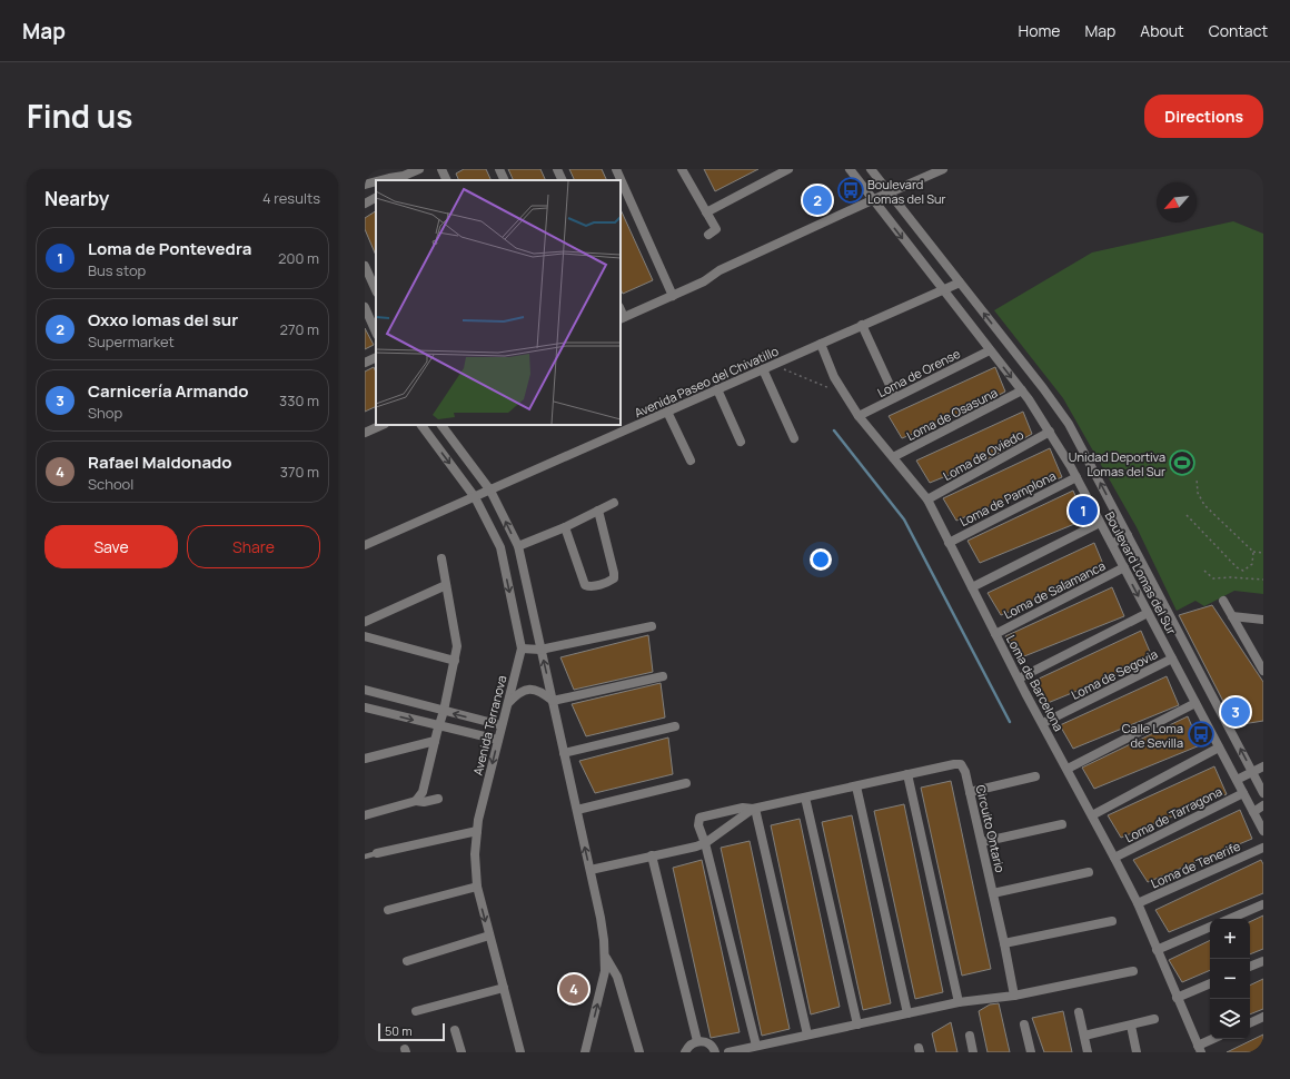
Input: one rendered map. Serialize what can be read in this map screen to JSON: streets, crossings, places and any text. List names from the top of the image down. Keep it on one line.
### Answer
{"streets":{"street":["Loma de Orense","Avenida Paseo del Chivatillo","Loma de Osasuna","Loma de Oviedo","Loma de Pamplona","Boulevard Lomas del Sur","Loma de Salamanca","Loma de Segovia","Loma de Barcelona","Avenida Terranova","Loma de Tarragona","Circuito Ontario","Loma de Tenerife"]},"crossings":[["Loma de Orense","Boulevard Lomas del Sur"],["Loma de Orense","Loma de Barcelona"],["Avenida Paseo del Chivatillo","Boulevard Lomas del Sur"],["Avenida Paseo del Chivatillo","Loma de Barcelona"],["Avenida Paseo del Chivatillo","Avenida Terranova"],["Loma de Osasuna","Boulevard Lomas del Sur"],["Loma de Osasuna","Loma de Barcelona"],["Loma de Oviedo","Boulevard Lomas del Sur"],["Loma de Oviedo","Loma de Barcelona"],["Loma de Pamplona","Boulevard Lomas del Sur"],["Loma de Pamplona","Loma de Barcelona"],["Boulevard Lomas del Sur","Loma de Salamanca"],["Boulevard Lomas del Sur","Loma de Segovia"],["Boulevard Lomas del Sur","Loma de Tarragona"],["Loma de Salamanca","Loma de Barcelona"],["Loma de Segovia","Loma de Barcelona"],["Loma de Barcelona","Loma de Tarragona"],["Loma de Barcelona","Loma de Tenerife"]],"places":{"bus stop":["Boulevard Lomas del Sur","Calle Loma de Sevilla"],"sports":["Unidad Deportiva Lomas del Sur"]},"scale_bar":"50 m","north":"bottom left","page":{"header":"Map","nav":["Home","Map","About","Contact"],"title":"Find us","buttons":["Directions",["Save","Share"]],"heading":["Nearby","4 results"],"pins":["2","1","3","4"],"list":[{"mark":"1","name":"Loma de Pontevedra","note":"Bus stop","value":"200 m"},{"mark":"2","name":"Oxxo lomas del sur","note":"Supermarket","value":"270 m"},{"mark":"3","name":"Carnicería Armando","note":"Shop","value":"330 m"},{"mark":"4","name":"Rafael Maldonado","note":"School","value":"370 m"}],"map_buttons":["+","−"],"scale":"50 m"}}
